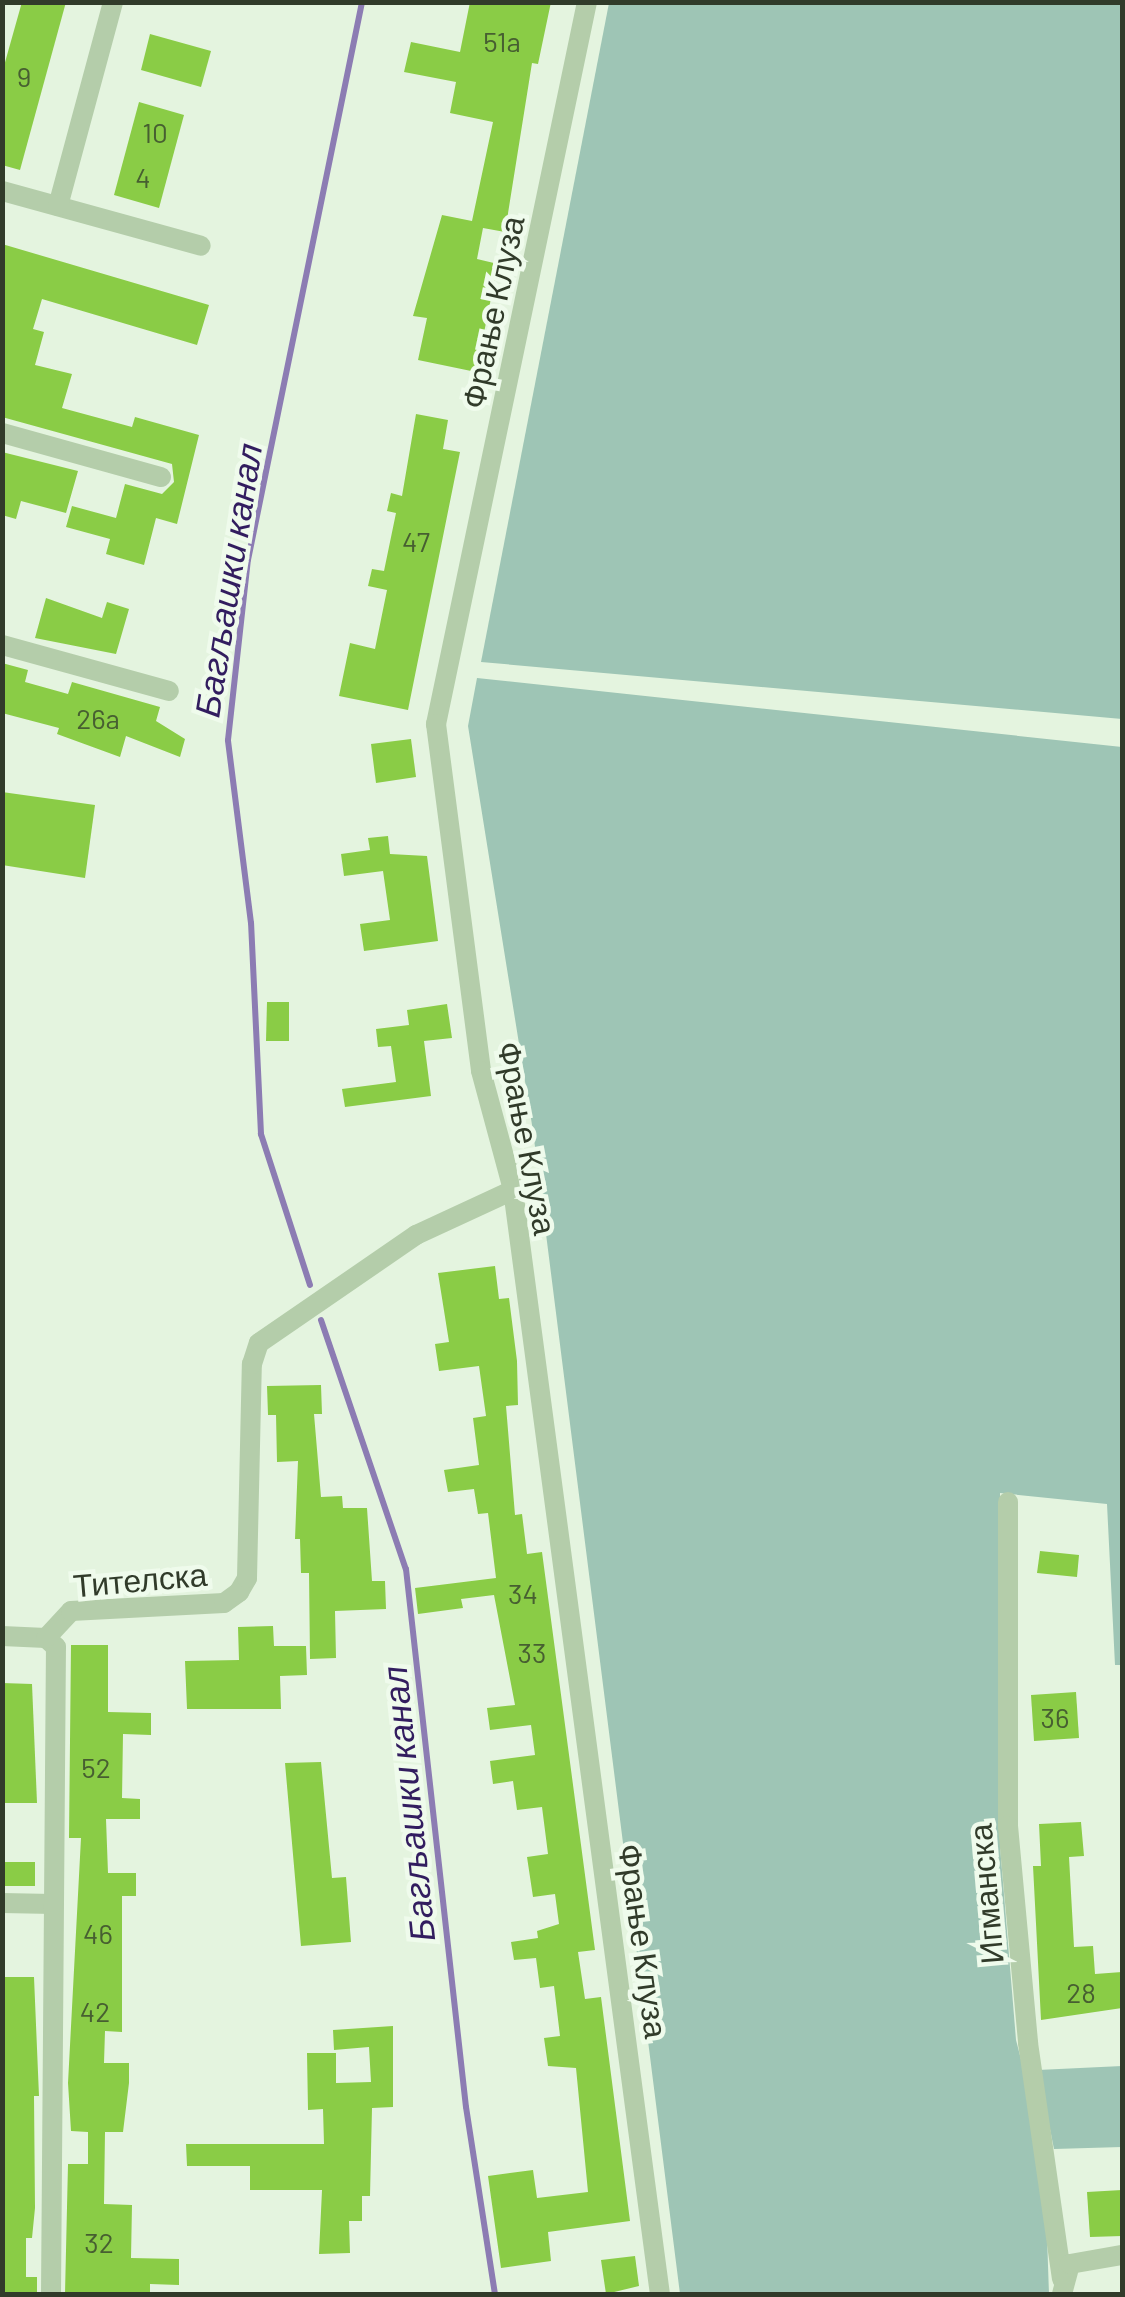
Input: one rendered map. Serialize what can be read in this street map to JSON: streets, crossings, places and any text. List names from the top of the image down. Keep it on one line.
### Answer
{"streets":{"street":["Фрање Клуза","Тителска","Игманска"]},"crossings":[["Фрање Клуза","Тителска"]],"water":["Багљашки канал"],"house_numbers":["51a","9","10","4","47","26a","34","33","36","52","46","28","42","32"]}
